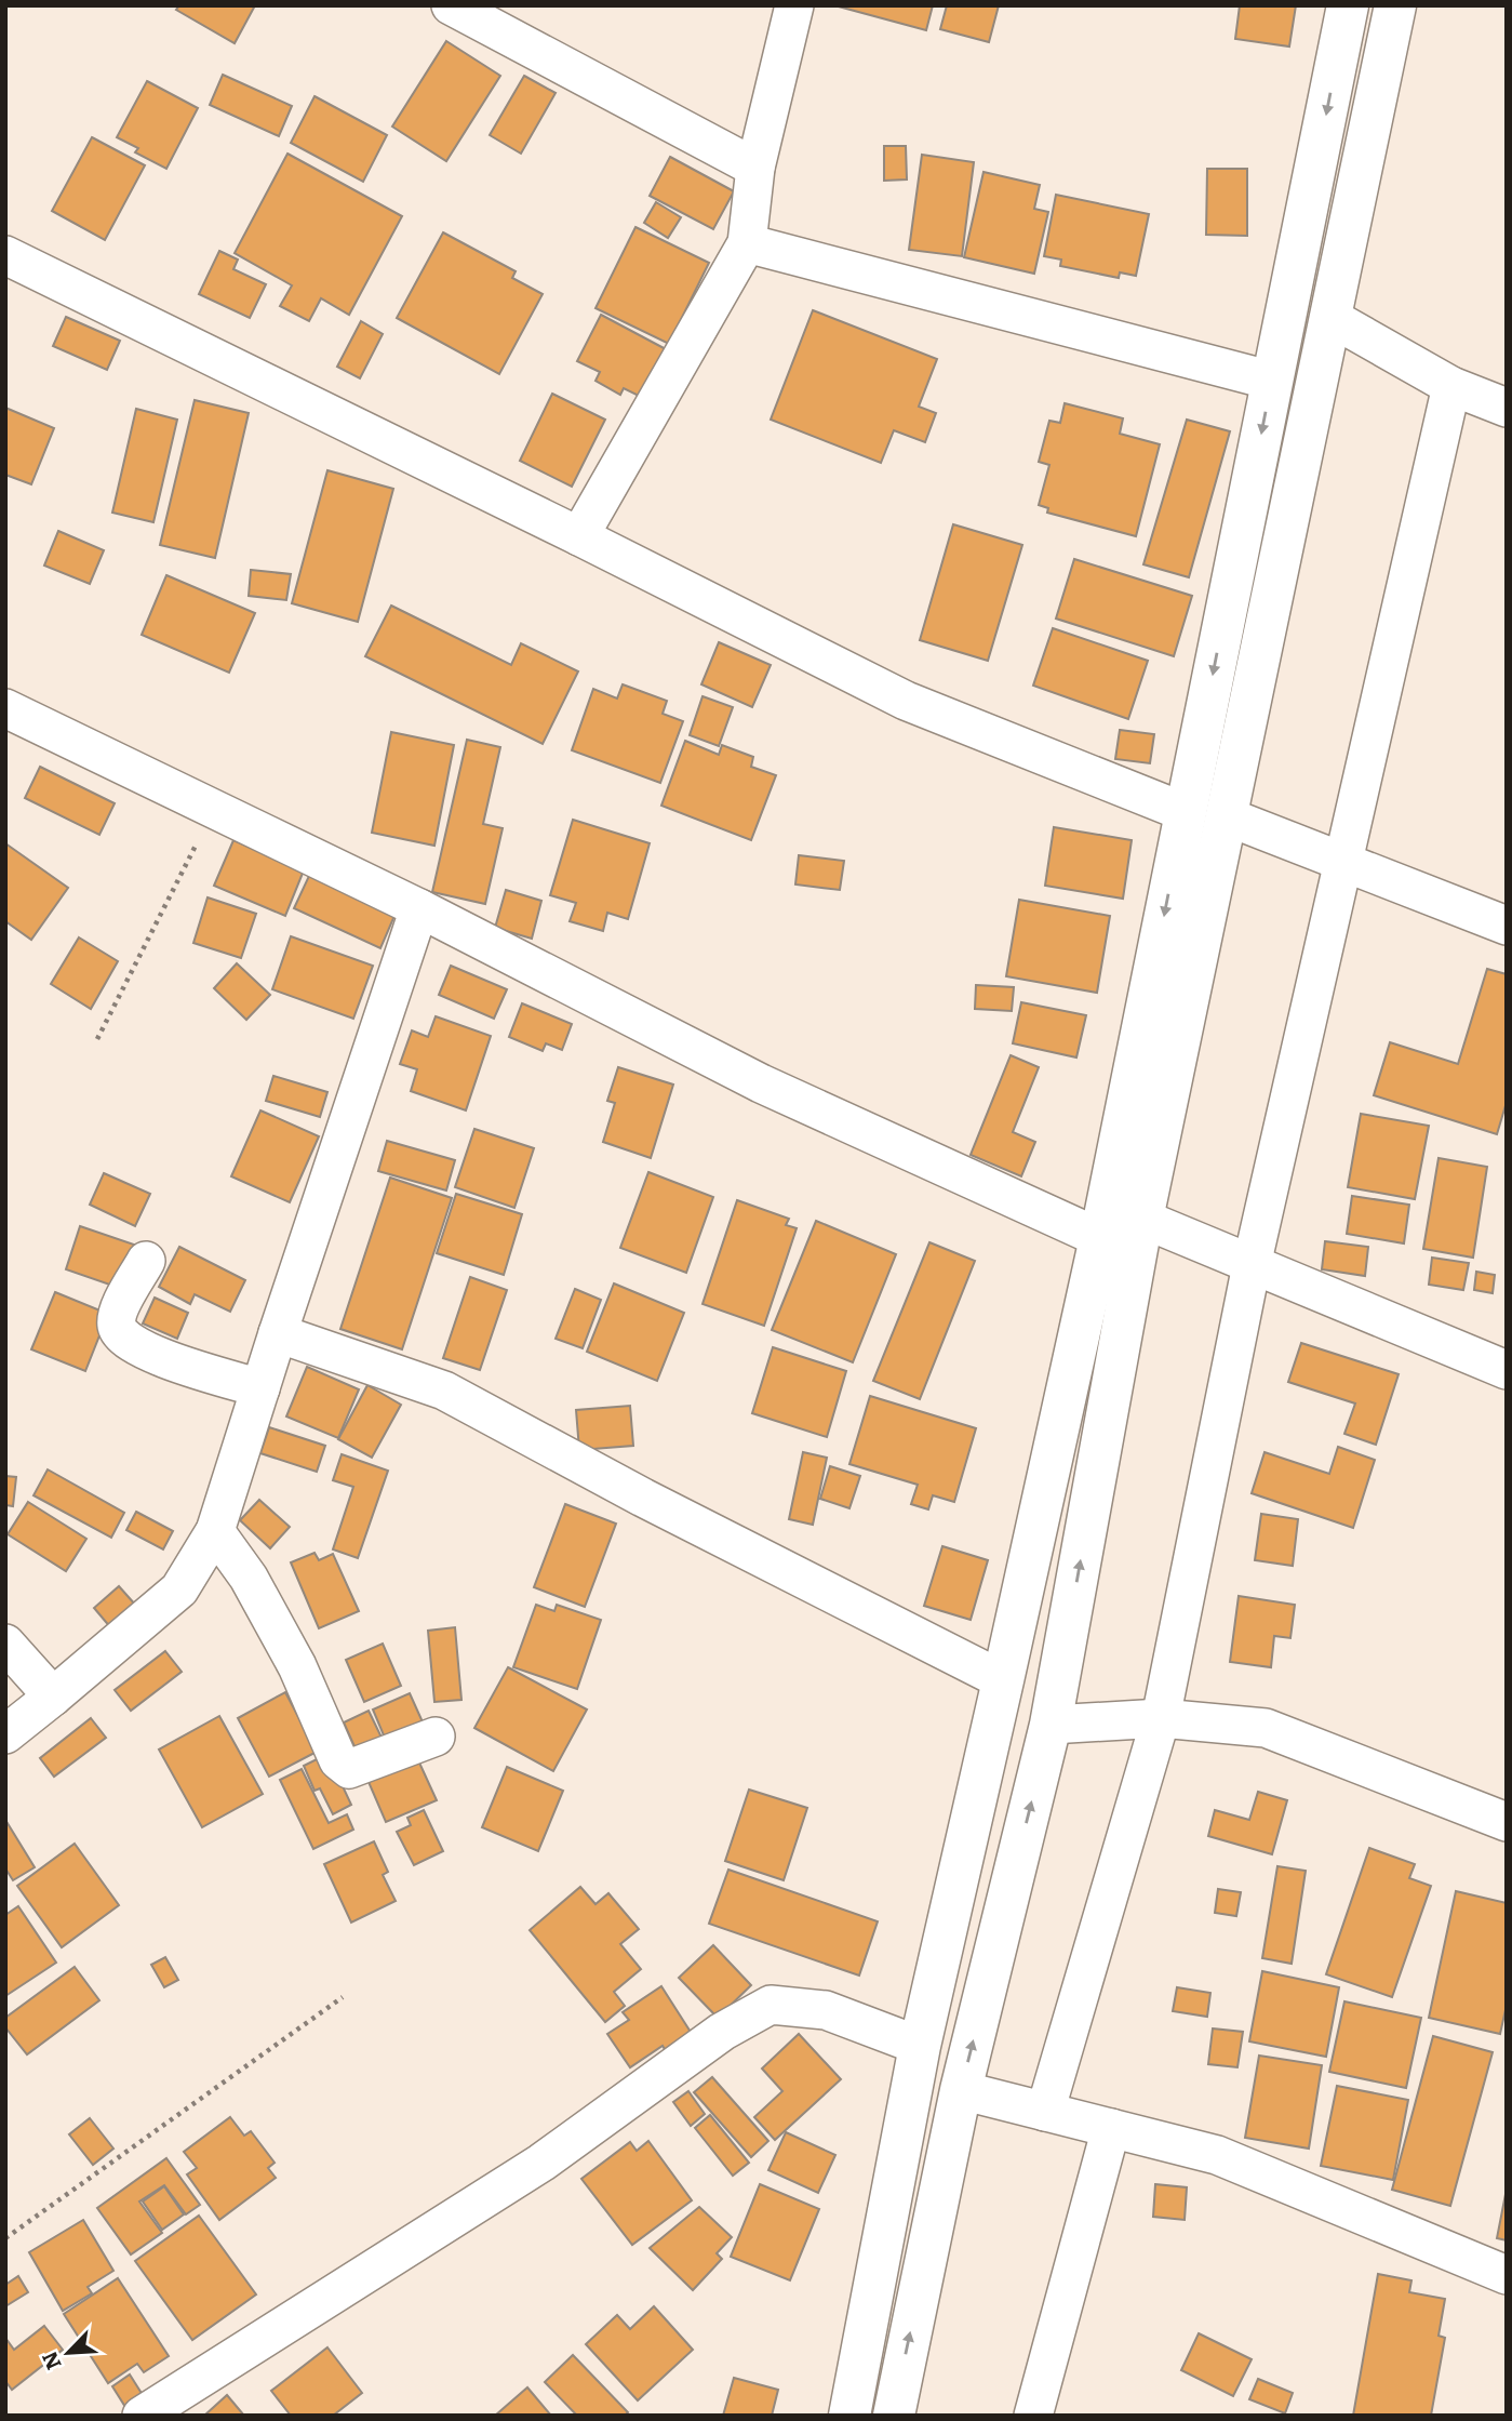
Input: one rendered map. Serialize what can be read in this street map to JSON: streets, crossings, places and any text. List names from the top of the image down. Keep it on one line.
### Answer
{"north":"bottom left"}
